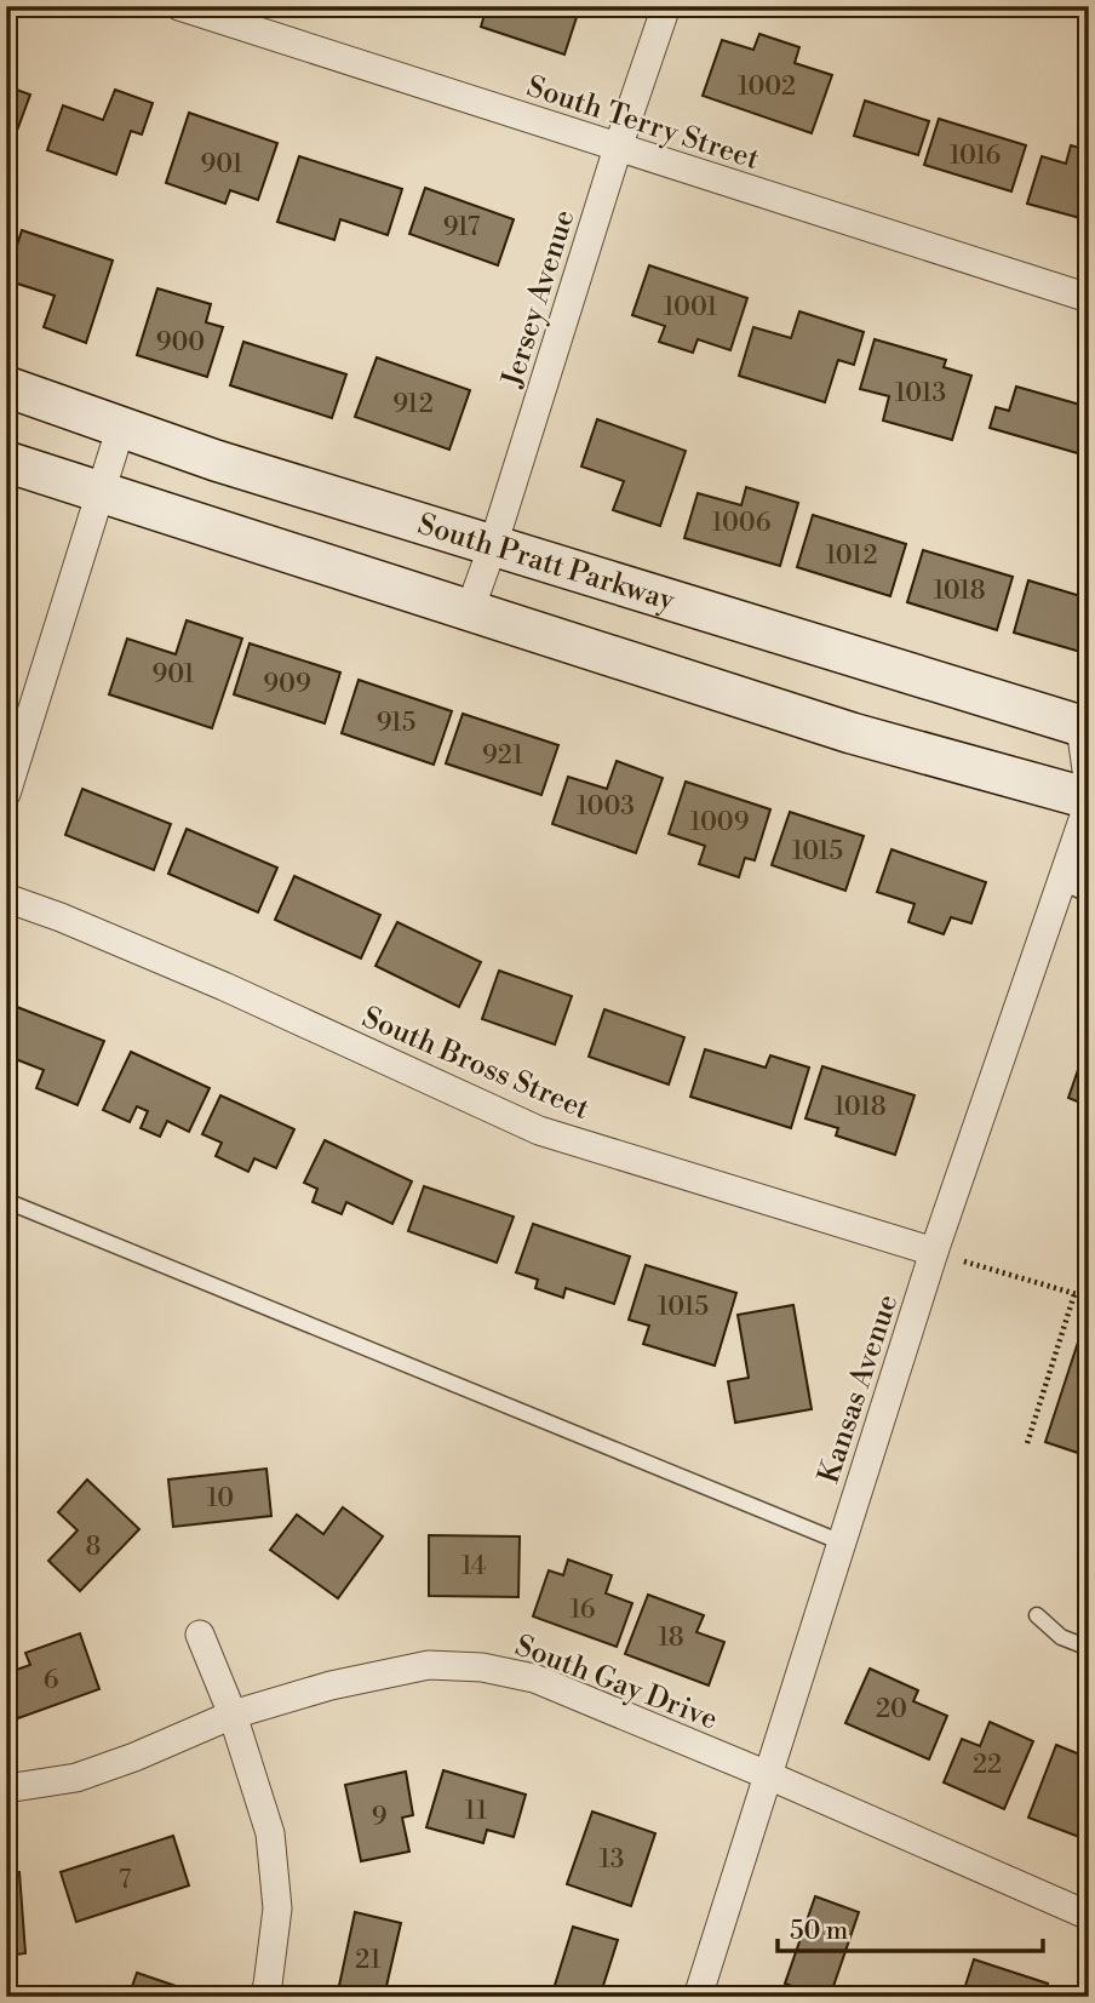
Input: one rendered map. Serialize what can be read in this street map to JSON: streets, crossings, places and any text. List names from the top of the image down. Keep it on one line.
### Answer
{"streets":{"street":["South Terry Street","Jersey Avenue","South Pratt Parkway","South Bross Street","Kansas Avenue","South Gay Drive"]},"crossings":[["South Terry Street","Jersey Avenue"],["Jersey Avenue","South Pratt Parkway"],["South Bross Street","Kansas Avenue"],["Kansas Avenue","South Gay Drive"]],"house_numbers":["1002","1016","901","917","1001","900","1013","912","1006","1012","1018","901","909","915","921","1003","1009","1015","1018","1015","10","8","14","16","18","6","20","22","11","9","13","7","21"],"scale_bar":"50 m"}
